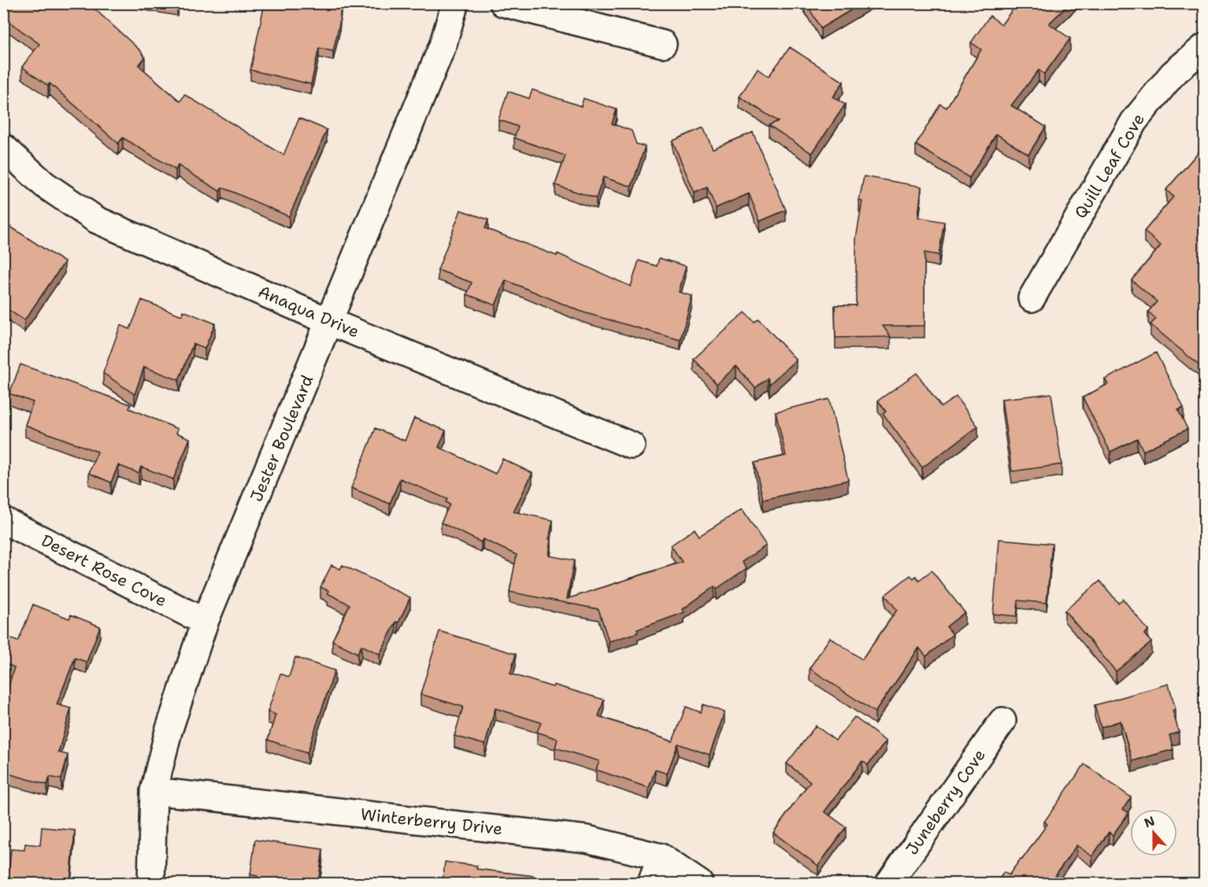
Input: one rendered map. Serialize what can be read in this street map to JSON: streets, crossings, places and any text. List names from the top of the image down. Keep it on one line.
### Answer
{"streets":{"street":["Quill Leaf Cove","Anaqua Drive","Jester Boulevard","Desert Rose Cove","Juneberry Cove","Winterberry Drive"]},"crossings":[["Anaqua Drive","Jester Boulevard"],["Jester Boulevard","Desert Rose Cove"],["Jester Boulevard","Winterberry Drive"]],"north":"top"}
